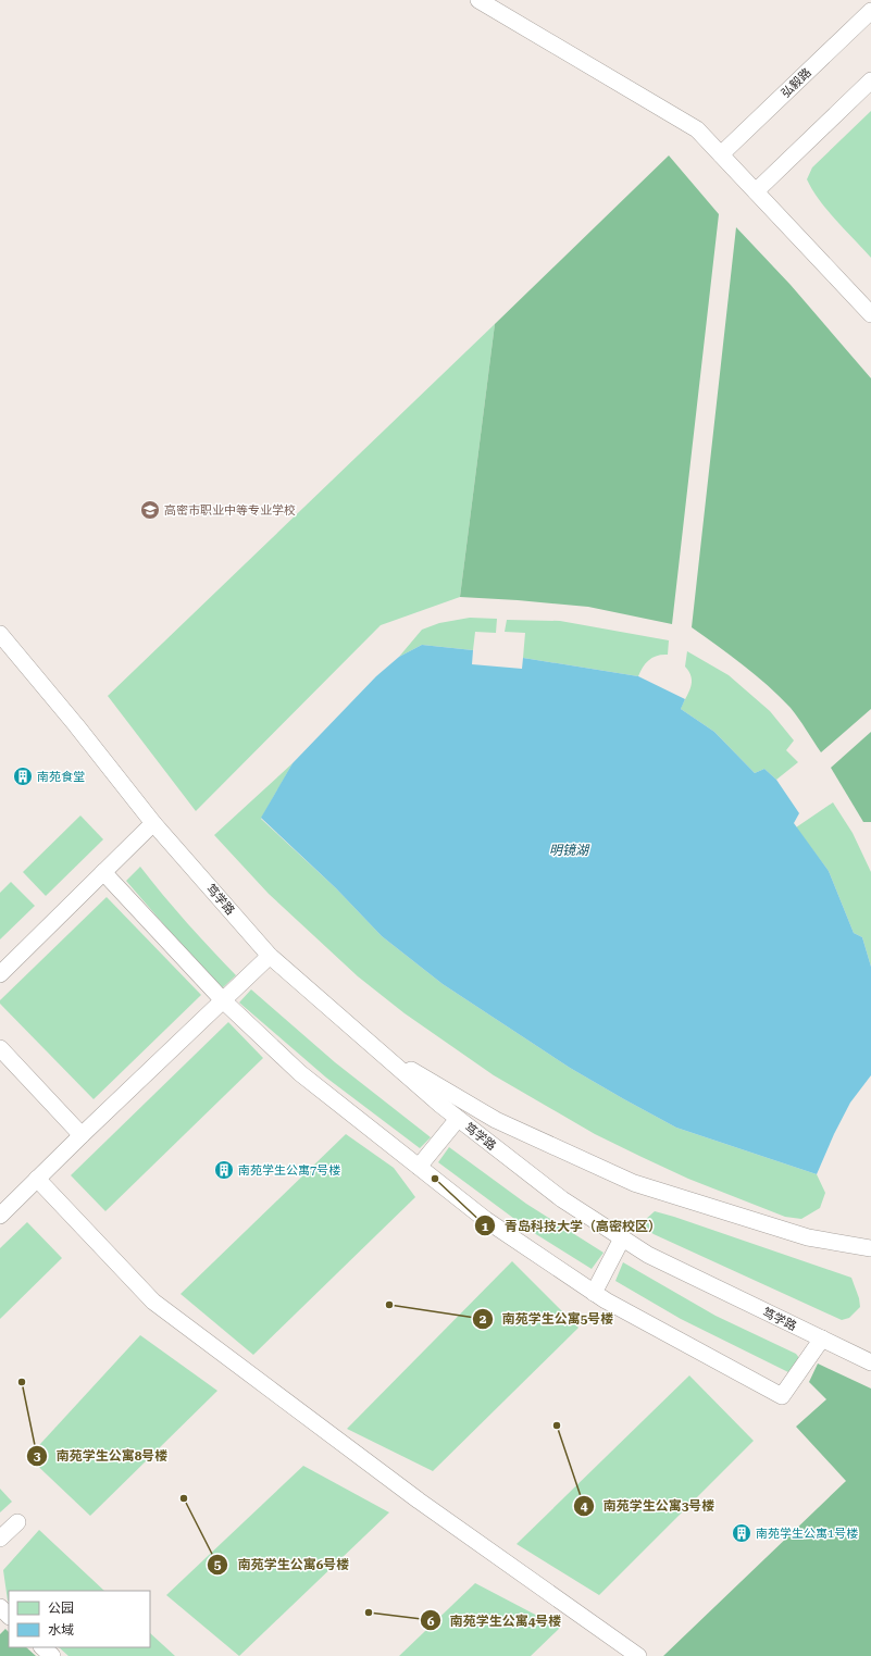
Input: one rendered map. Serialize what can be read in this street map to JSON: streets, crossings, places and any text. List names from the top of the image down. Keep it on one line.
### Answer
{"streets":{"lane":["弘毅路","笃学路"]},"water":["明镜湖"],"places":{"school or university":["高密市职业中等专业学校"],"building":["南苑食堂","南苑学生公寓7号楼","南苑学生公寓1号楼"],"other":["青岛科技大学（高密校区）","南苑学生公寓5号楼","南苑学生公寓8号楼","南苑学生公寓3号楼","南苑学生公寓6号楼","南苑学生公寓4号楼"]},"legend":["公园","水域"]}
